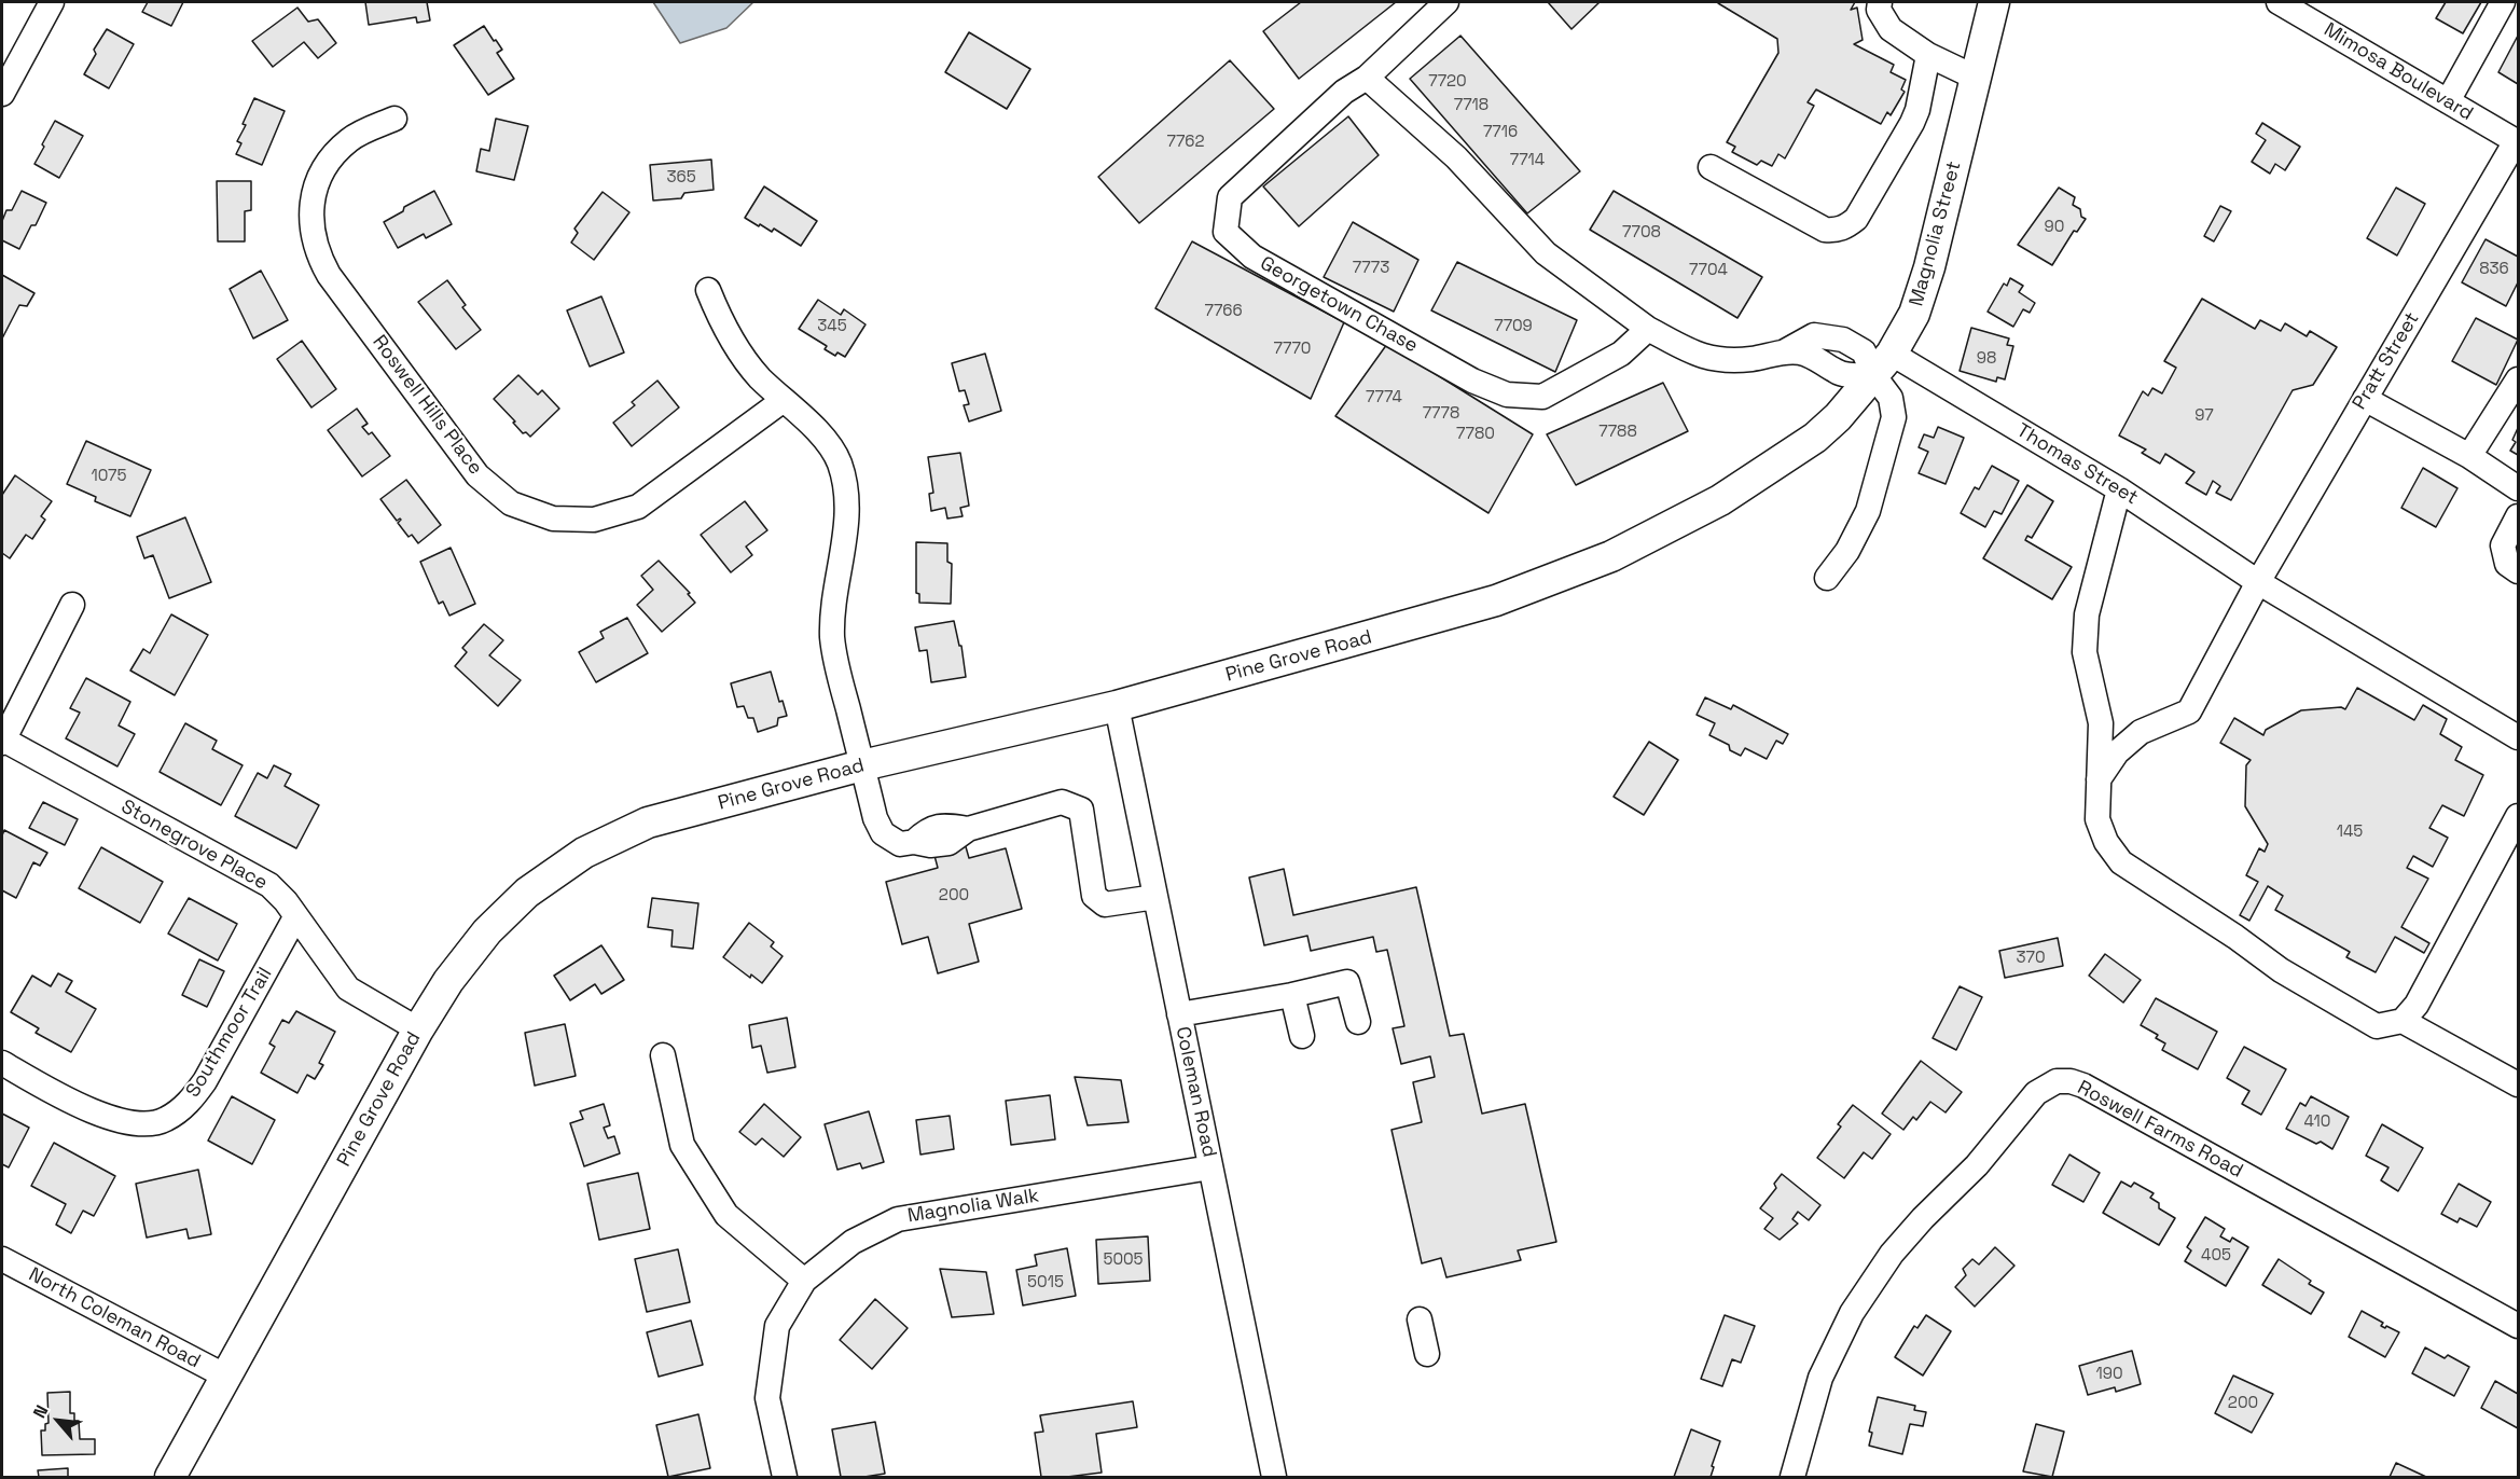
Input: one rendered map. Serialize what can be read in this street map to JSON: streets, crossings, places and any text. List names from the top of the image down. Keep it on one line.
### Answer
{"streets":{"main road":["Magnolia Street","Pine Grove Road"],"street":["Mimosa Boulevard","Georgetown Chase","Pratt Street","Roswell Hills Place","Thomas Street","Stonegrove Place","Southmoor Trail","Coleman Road","Roswell Farms Road","Magnolia Walk","North Coleman Road"]},"crossings":[["Mimosa Boulevard","Pratt Street"],["Magnolia Street","Thomas Street"],["Magnolia Street","Pine Grove Road"],["Pratt Street","Thomas Street"],["Pine Grove Road","Stonegrove Place"],["Pine Grove Road","Coleman Road"],["Pine Grove Road","North Coleman Road"],["Stonegrove Place","Southmoor Trail"],["Coleman Road","Magnolia Walk"]],"house_numbers":["7720","7718","7716","7762","7714","365","90","7708","7773","836","7704","7766","345","7709","7770","98","7774","7778","97","7788","7780","1075","145","200","370","410","405","5005","5015","190","200"],"north":"top left"}
